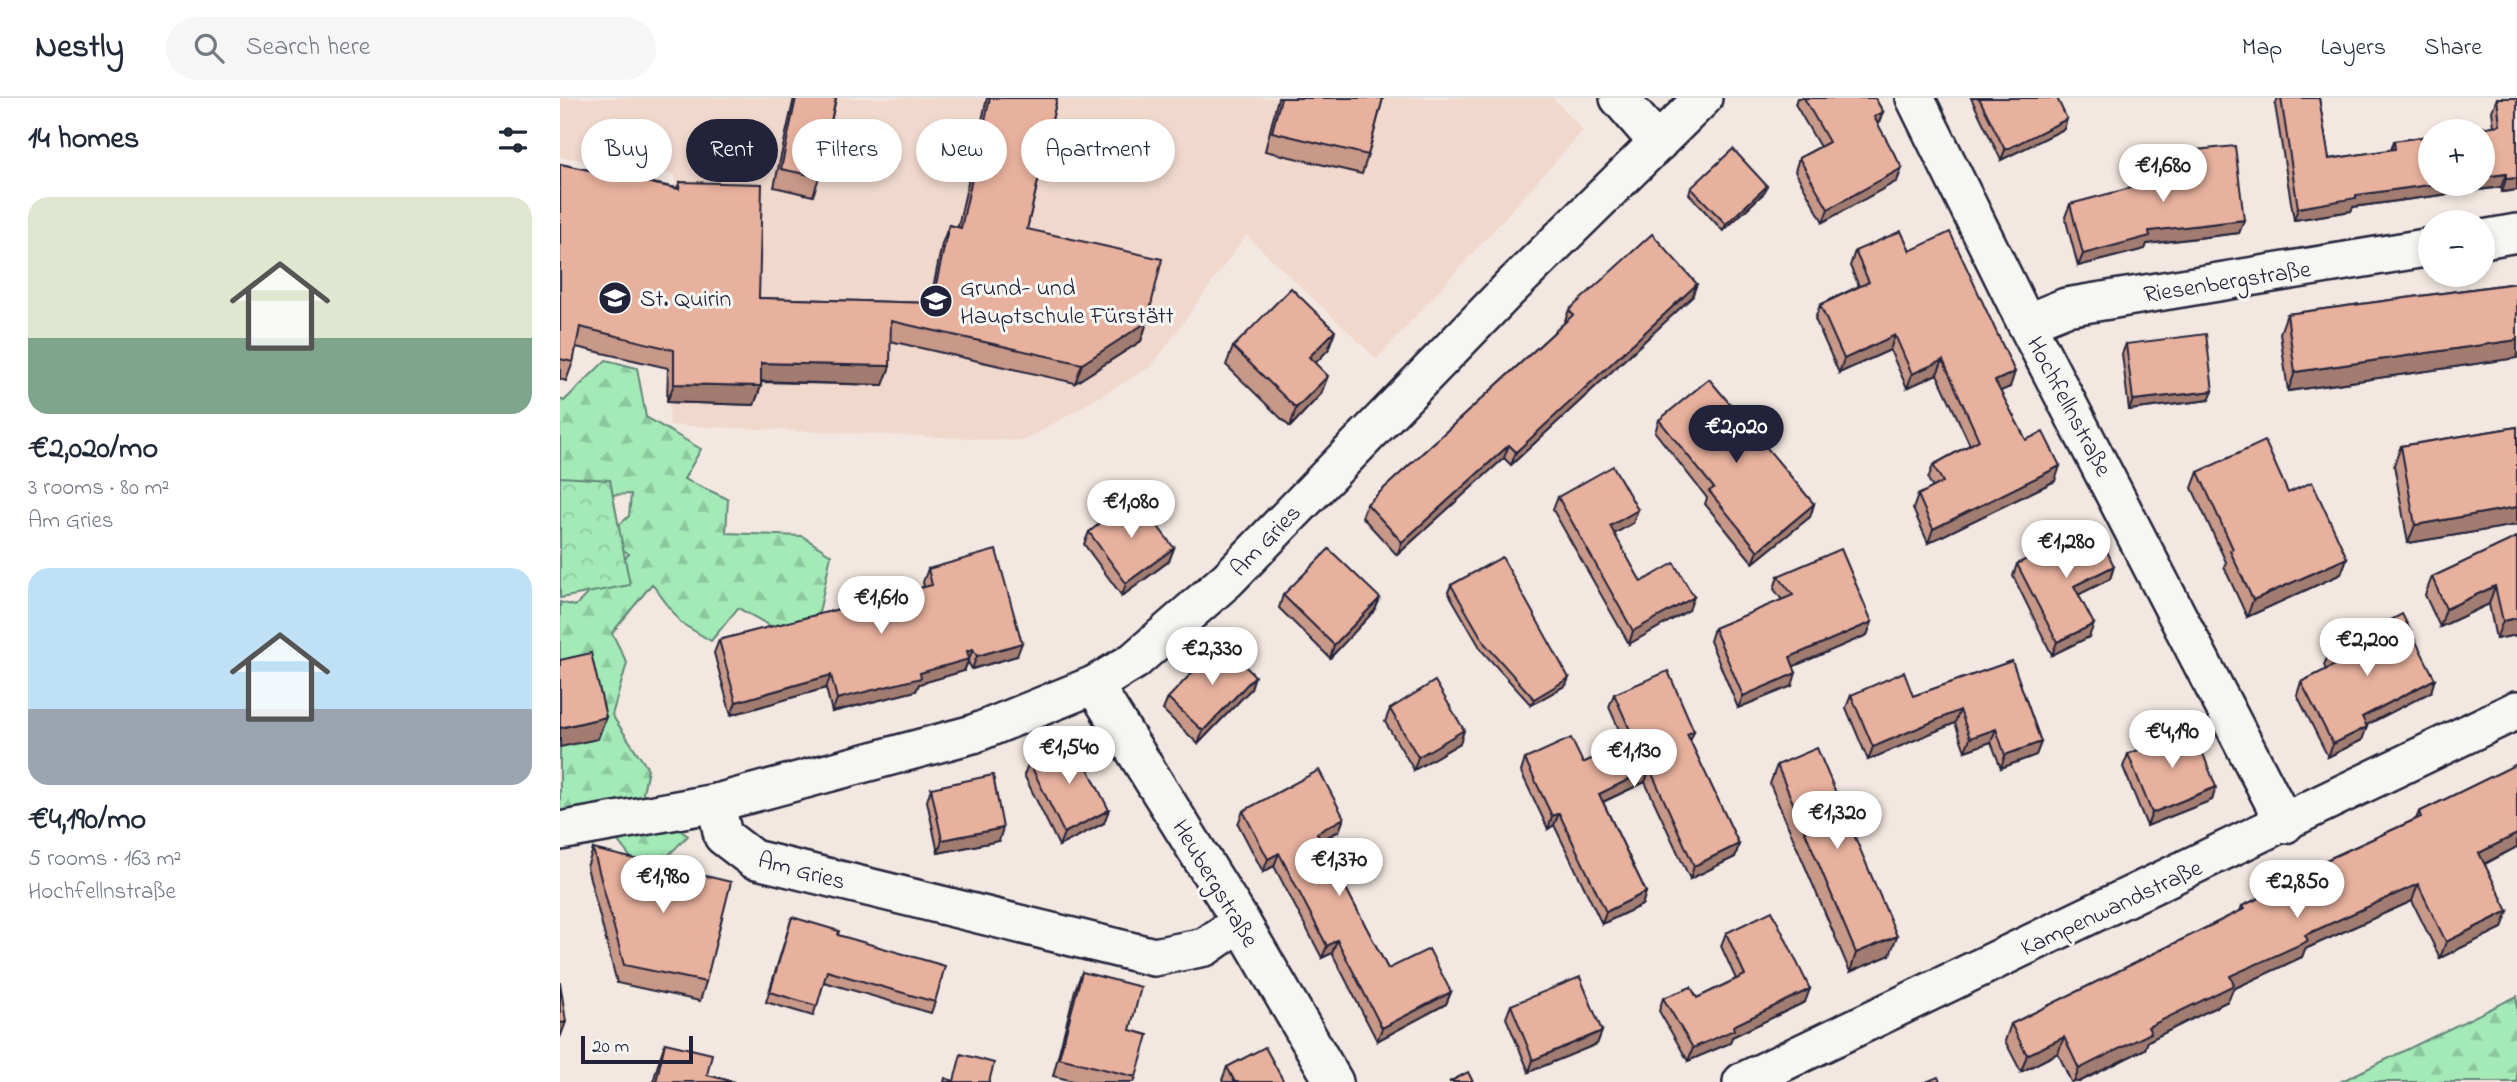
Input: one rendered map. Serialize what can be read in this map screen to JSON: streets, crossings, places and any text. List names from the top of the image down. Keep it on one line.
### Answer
{"streets":{"street":["Riesenbergstraße","Hochfellnstraße","Am Gries","Heubergstraße","Kampenwandstraße"]},"crossings":[["Riesenbergstraße","Hochfellnstraße"],["Hochfellnstraße","Kampenwandstraße"],["Am Gries","Heubergstraße"]],"places":{"school or university":["St. Quirin","Grund- und Hauptschule Fürstätt"]},"scale_bar":"20 m","page":{"header":"Nestly","search":"Search here","nav":["Map","Layers","Share"],"heading":"14 homes","map_buttons":["+","−"],"chip":["Buy","Rent","Filters","New","Apartment"],"price":["€1,680","€2,020","€1,080","€1,280","€1,610","€2,200","€2,330","€4,190","€1,540","€1,130","€1,320","€1,370","€1,980","€2,850"],"list":[{"name":"€2,020/mo","note":"3 rooms · 80 m² · Am Gries"},{"name":"€4,190/mo","note":"5 rooms · 163 m² · Hochfellnstraße"}],"scale":"20 m"}}
